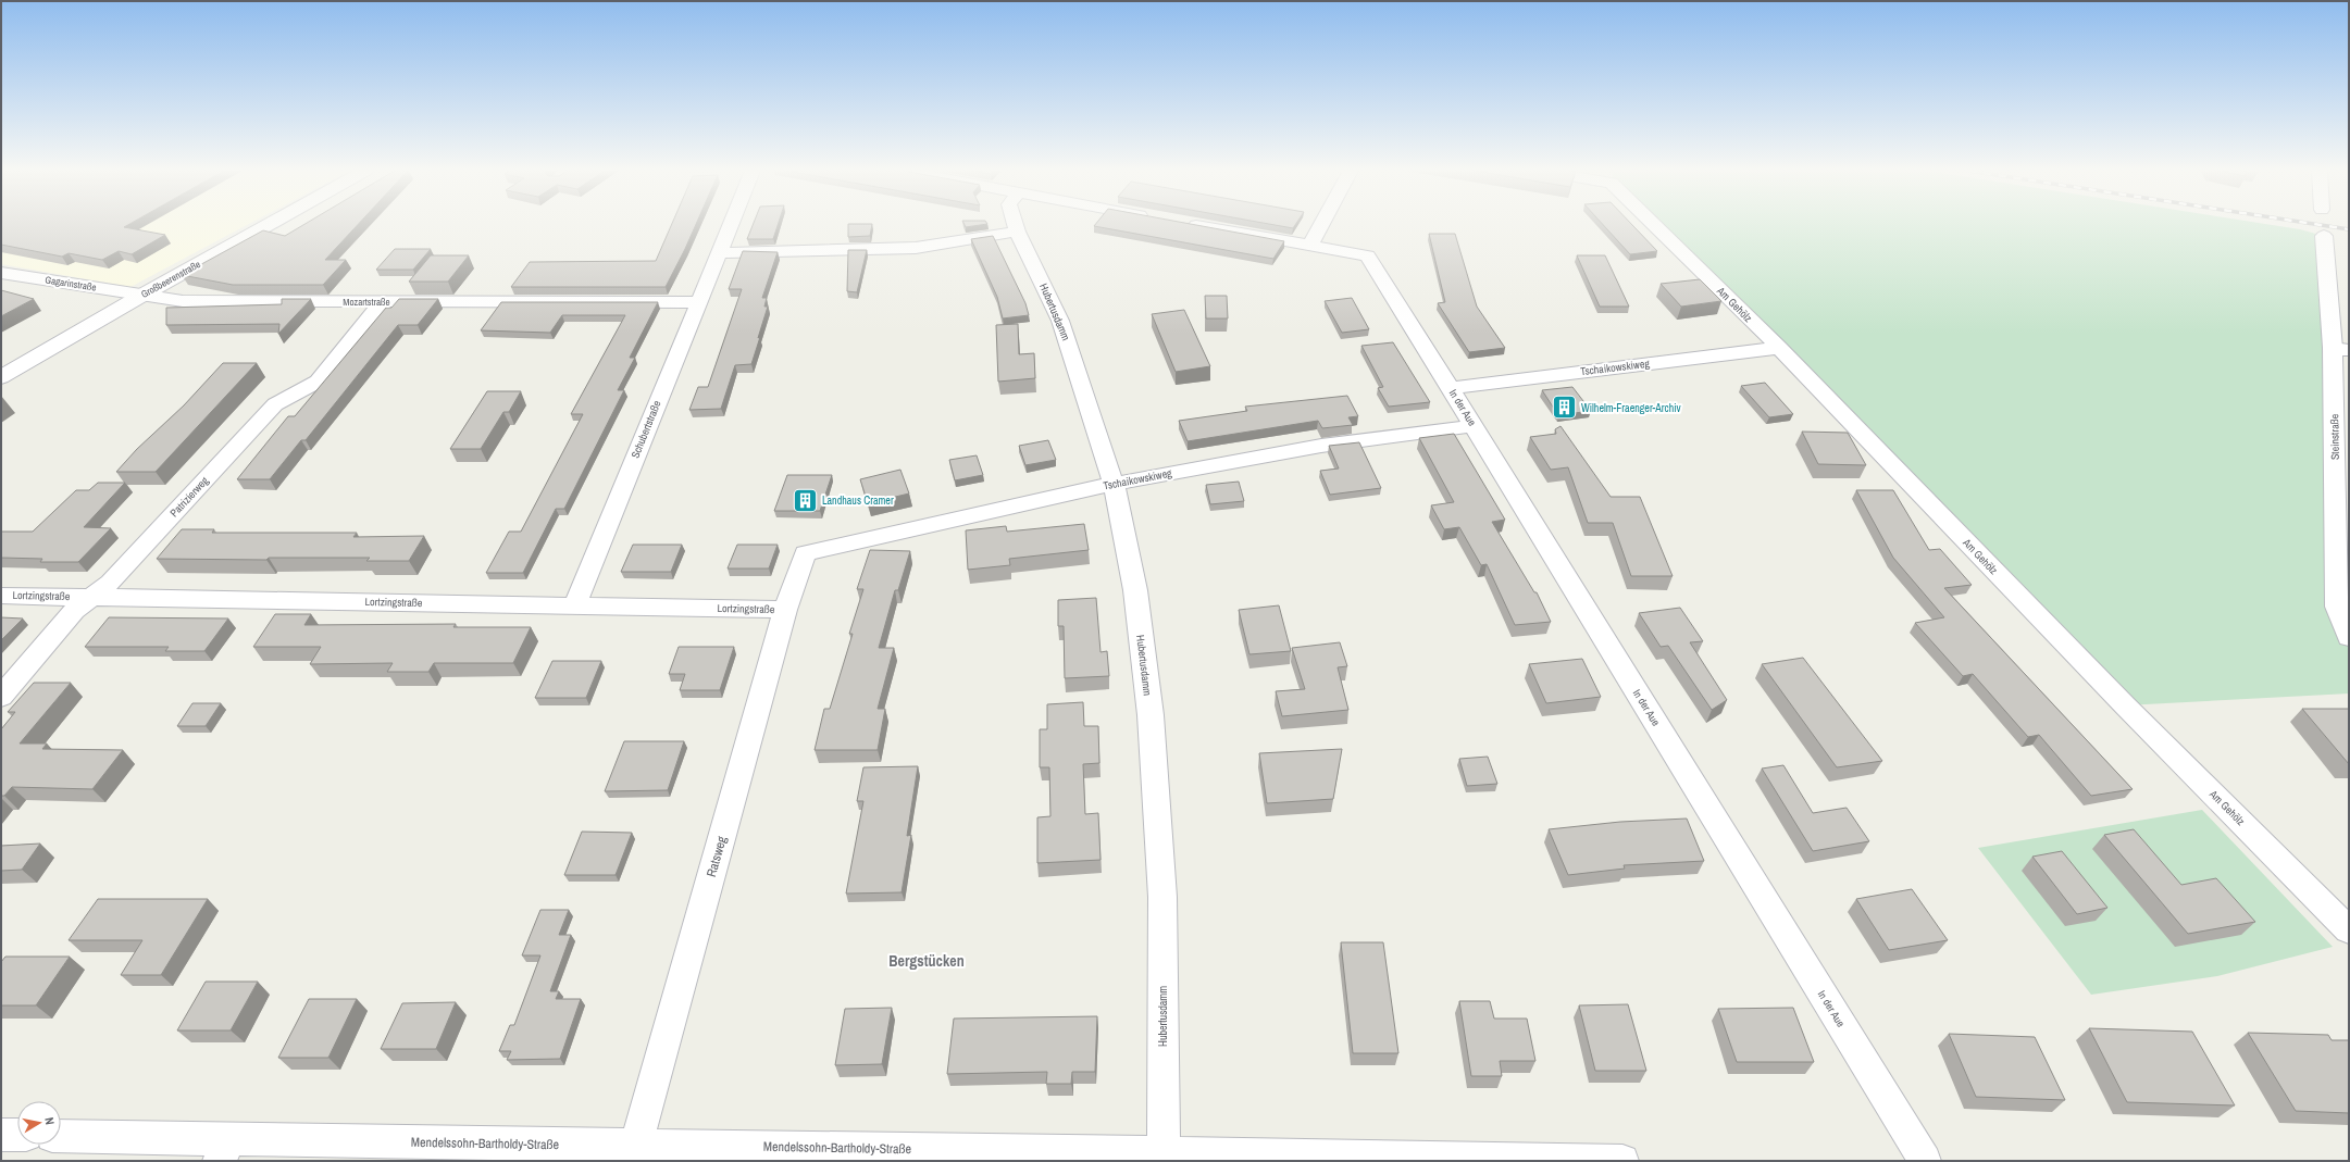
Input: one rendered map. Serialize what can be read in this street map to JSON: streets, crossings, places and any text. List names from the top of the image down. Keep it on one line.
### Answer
{"streets":{"street":["Großbeerenstraße","Gagarinstraße","Mozartstraße","Am Gehölz","Hubertusdamm","Tschaikowskiweg","In der Aue","Schubertstraße","Steinstraße","Patrizierweg","Lortzingstraße","Ratsweg","Mendelssohn-Bartholdy-Straße"]},"crossings":[["Großbeerenstraße","Gagarinstraße"],["Großbeerenstraße","Mozartstraße"],["Gagarinstraße","Mozartstraße"],["Mozartstraße","Schubertstraße"],["Mozartstraße","Patrizierweg"],["Am Gehölz","Tschaikowskiweg"],["Hubertusdamm","Tschaikowskiweg"],["Hubertusdamm","Mendelssohn-Bartholdy-Straße"],["Tschaikowskiweg","In der Aue"],["Tschaikowskiweg","Ratsweg"],["Schubertstraße","Lortzingstraße"],["Patrizierweg","Lortzingstraße"],["Lortzingstraße","Ratsweg"],["Ratsweg","Mendelssohn-Bartholdy-Straße"]],"districts":["Bergstücken"],"places":{"building":["Wilhelm-Fraenger-Archiv","Landhaus Cramer"]},"north":"right"}
